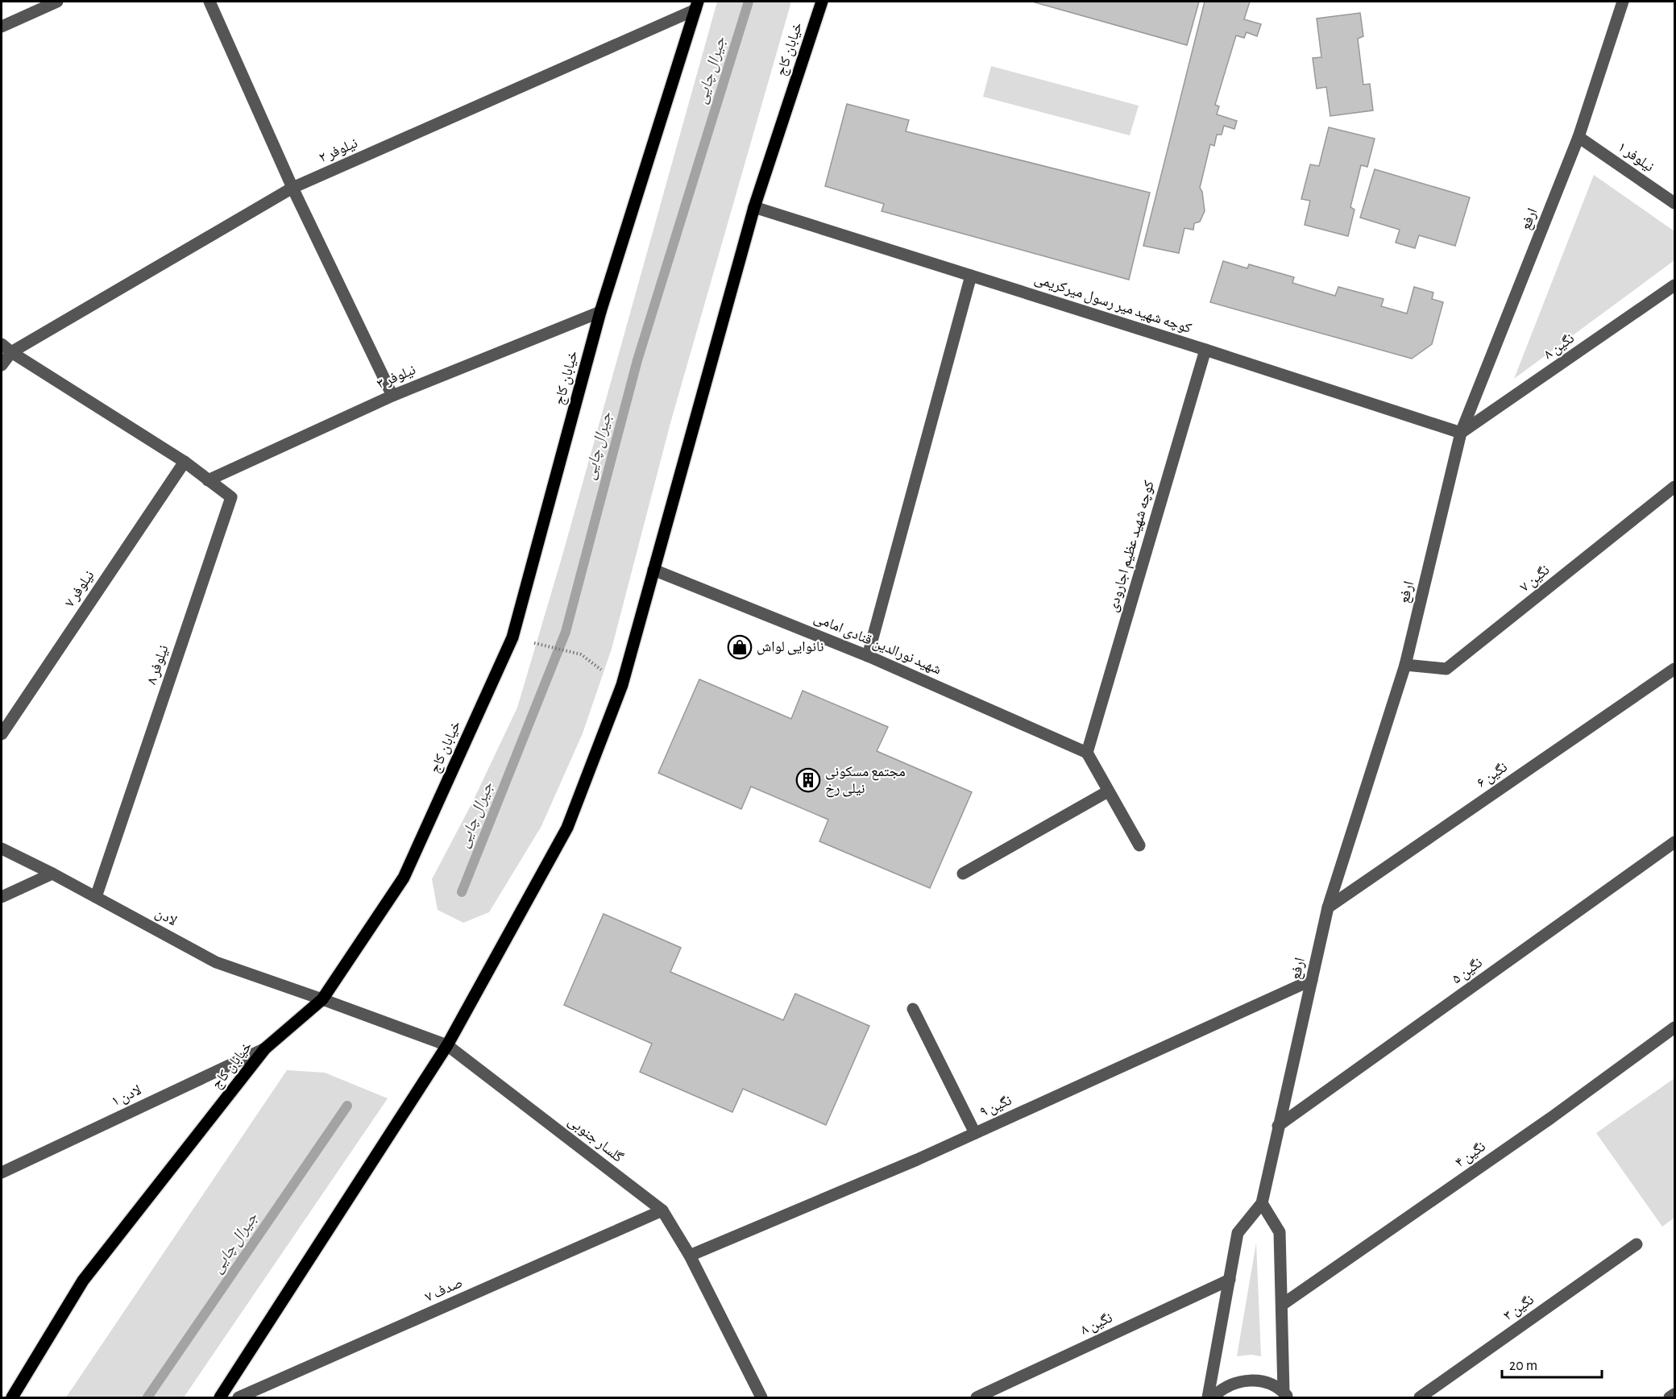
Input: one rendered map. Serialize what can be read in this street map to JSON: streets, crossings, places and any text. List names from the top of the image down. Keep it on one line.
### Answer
{"streets":{"main road":["خیابان کاج"],"street":["نیلوفر ۲","نیلوفر ۱","ارفع","کوچه شهید میر رسول میرکریمی","نگین ۸","نیلوفر ۳","کوچه شهید عظیم اجارودی","نگین ۷","نیلوفر ۷","شهید نورالدین قنادی امامی","نیلوفر ۸","نگین ۶","لادن","نگین ۵","لادن ۱","نگین ۹","گلسار جنوبی","نگین ۴","صدف ۷","نگین ۳"]},"crossings":[["خیابان کاج","نیلوفر ۲"],["خیابان کاج","کوچه شهید میر رسول میرکریمی"],["خیابان کاج","نیلوفر ۳"],["خیابان کاج","شهید نورالدین قنادی امامی"],["خیابان کاج","لادن"],["خیابان کاج","لادن ۱"],["خیابان کاج","گلسار جنوبی"],["نیلوفر ۱","ارفع"],["ارفع","کوچه شهید میر رسول میرکریمی"],["ارفع","نگین ۸"],["ارفع","نگین ۷"],["ارفع","نگین ۶"],["ارفع","نگین ۵"],["ارفع","نگین ۹"],["کوچه شهید میر رسول میرکریمی","نگین ۸"],["کوچه شهید میر رسول میرکریمی","کوچه شهید عظیم اجارودی"],["نیلوفر ۳","نیلوفر ۸"],["کوچه شهید عظیم اجارودی","شهید نورالدین قنادی امامی"],["نیلوفر ۷","نیلوفر ۸"],["نیلوفر ۸","لادن"],["لادن","گلسار جنوبی"],["نگین ۹","گلسار جنوبی"],["گلسار جنوبی","صدف ۷"]],"water":["جیرال چایی"],"places":{"shop":["نانوایی لواش"],"building":["مجتمع مسکونی نیلی رخ"]},"scale_bar":"20 m"}
